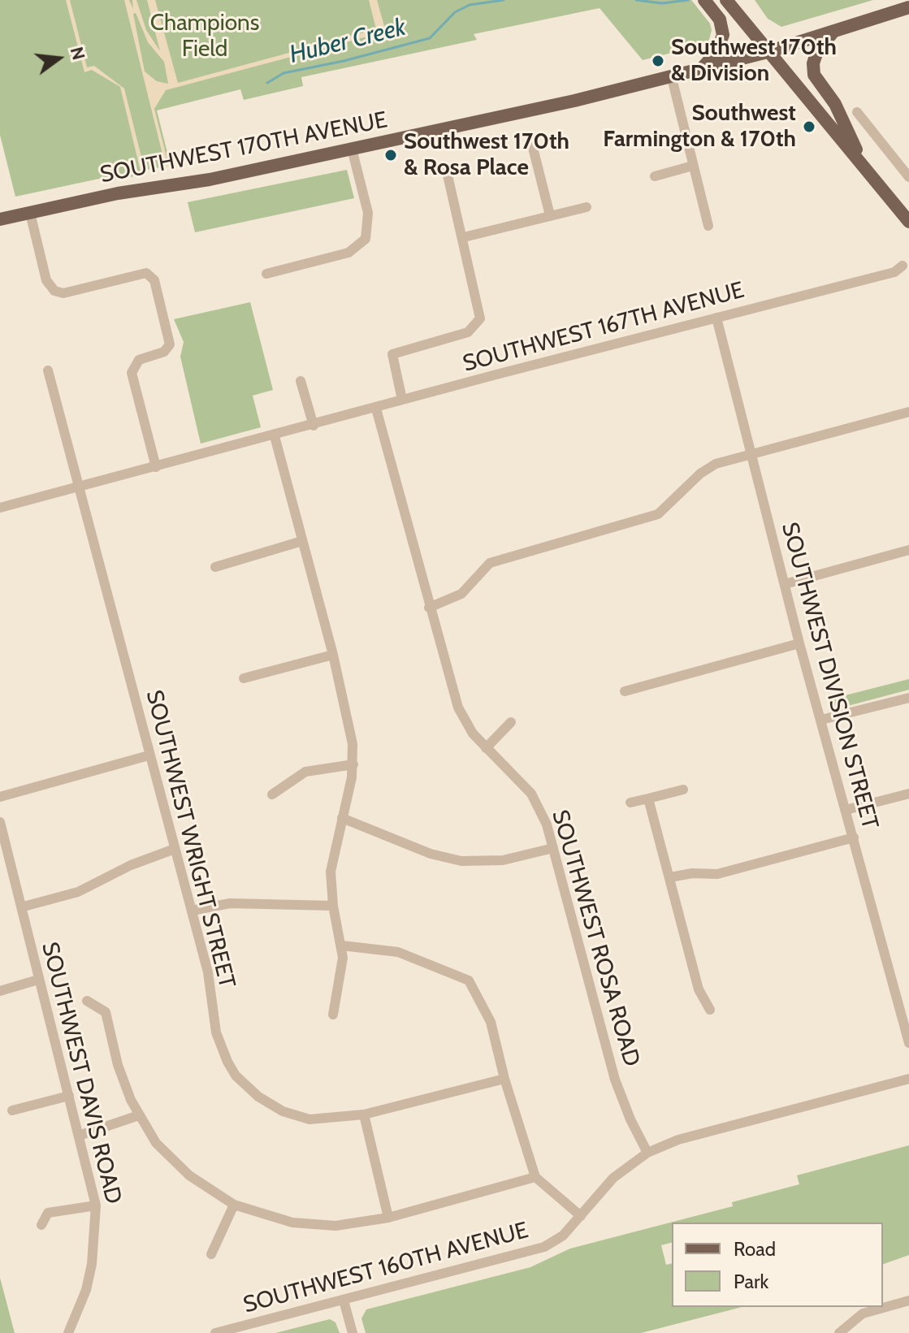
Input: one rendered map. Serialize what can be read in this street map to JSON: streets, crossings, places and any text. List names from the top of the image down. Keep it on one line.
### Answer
{"streets":{"main road":["SOUTHWEST 170TH AVENUE"],"street":["SOUTHWEST 167TH AVENUE","SOUTHWEST DIVISION STREET","SOUTHWEST WRIGHT STREET","SOUTHWEST ROSA ROAD","SOUTHWEST DAVIS ROAD","SOUTHWEST 160TH AVENUE"]},"crossings":[["SOUTHWEST 167TH AVENUE","SOUTHWEST DIVISION STREET"],["SOUTHWEST 167TH AVENUE","SOUTHWEST WRIGHT STREET"],["SOUTHWEST 167TH AVENUE","SOUTHWEST ROSA ROAD"],["SOUTHWEST ROSA ROAD","SOUTHWEST 160TH AVENUE"]],"water":["Huber Creek"],"parks":["Champions Field"],"places":["Southwest 170th & Division","Southwest Farmington & 170th","Southwest 170th & Rosa Place"],"legend":["Road","Park"],"north":"right"}
